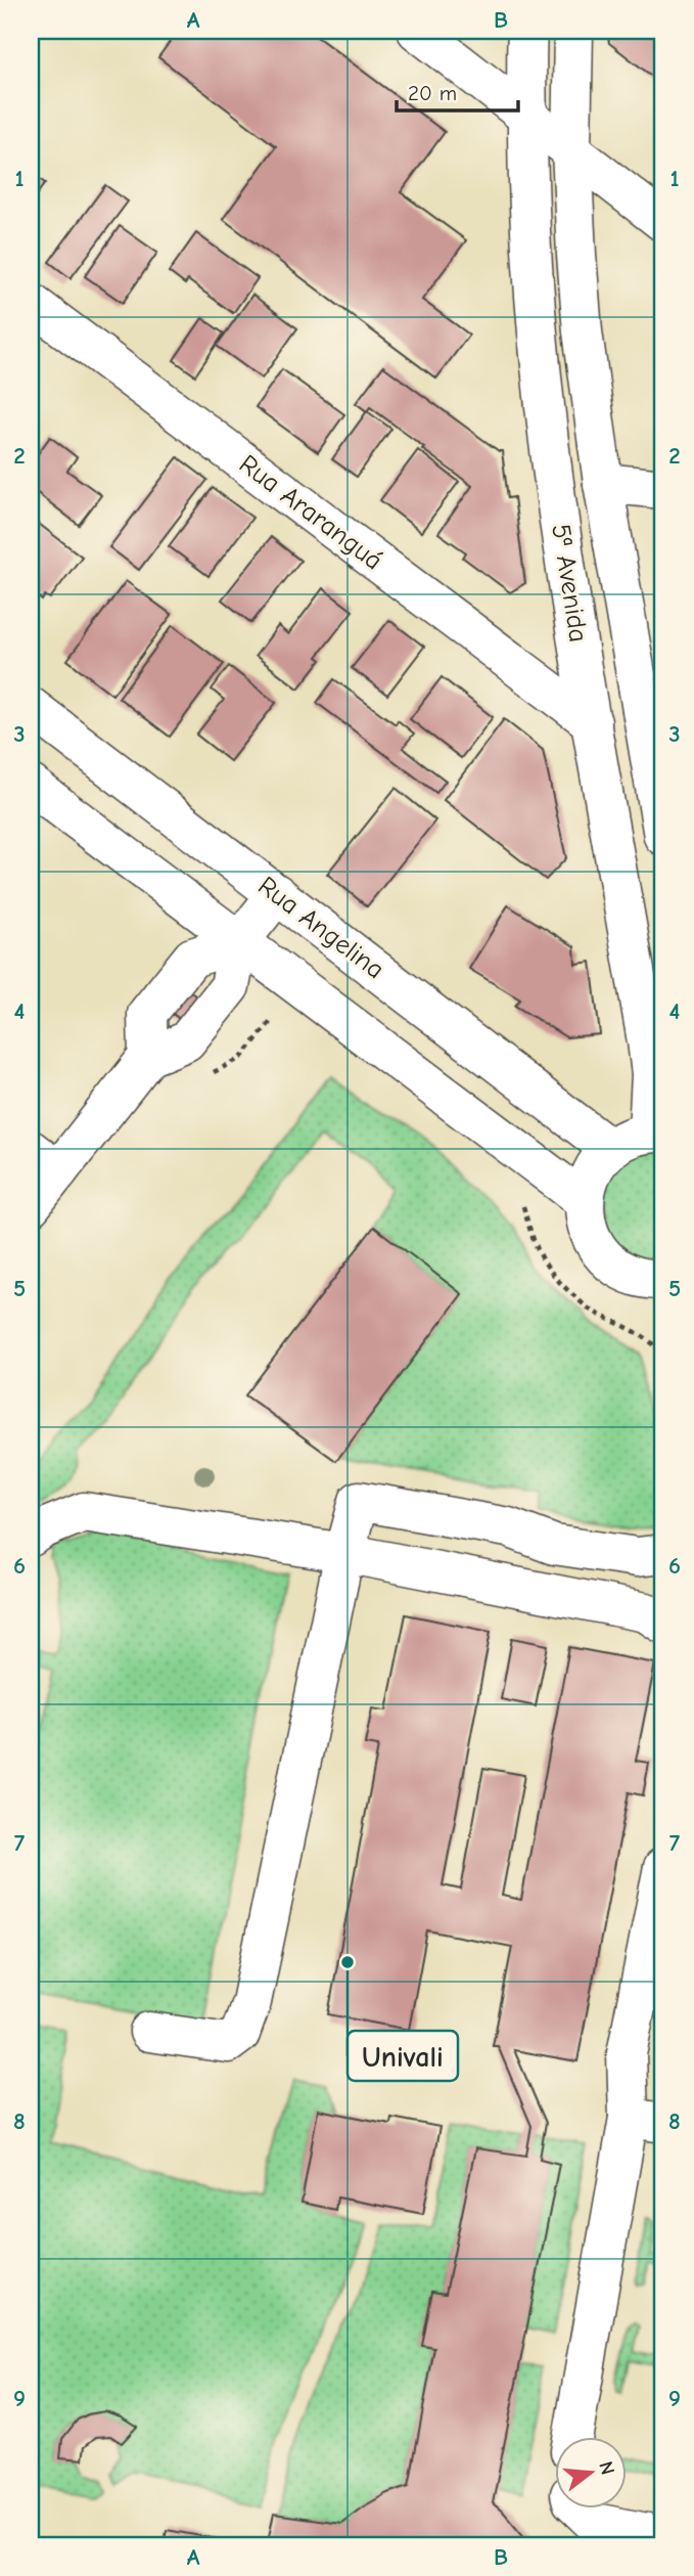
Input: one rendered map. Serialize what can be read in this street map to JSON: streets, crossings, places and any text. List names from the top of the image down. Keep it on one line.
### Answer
{"streets":{"street":["Rua Araranguá","5ª Avenida","Rua Angelina"]},"crossings":[["Rua Araranguá","5ª Avenida"]],"places":["Univali"],"scale_bar":"20 m","north":"right","grid":{"columns":["A","B"],"rows":["1","2","3","4","5","6","7","8","9"]}}
